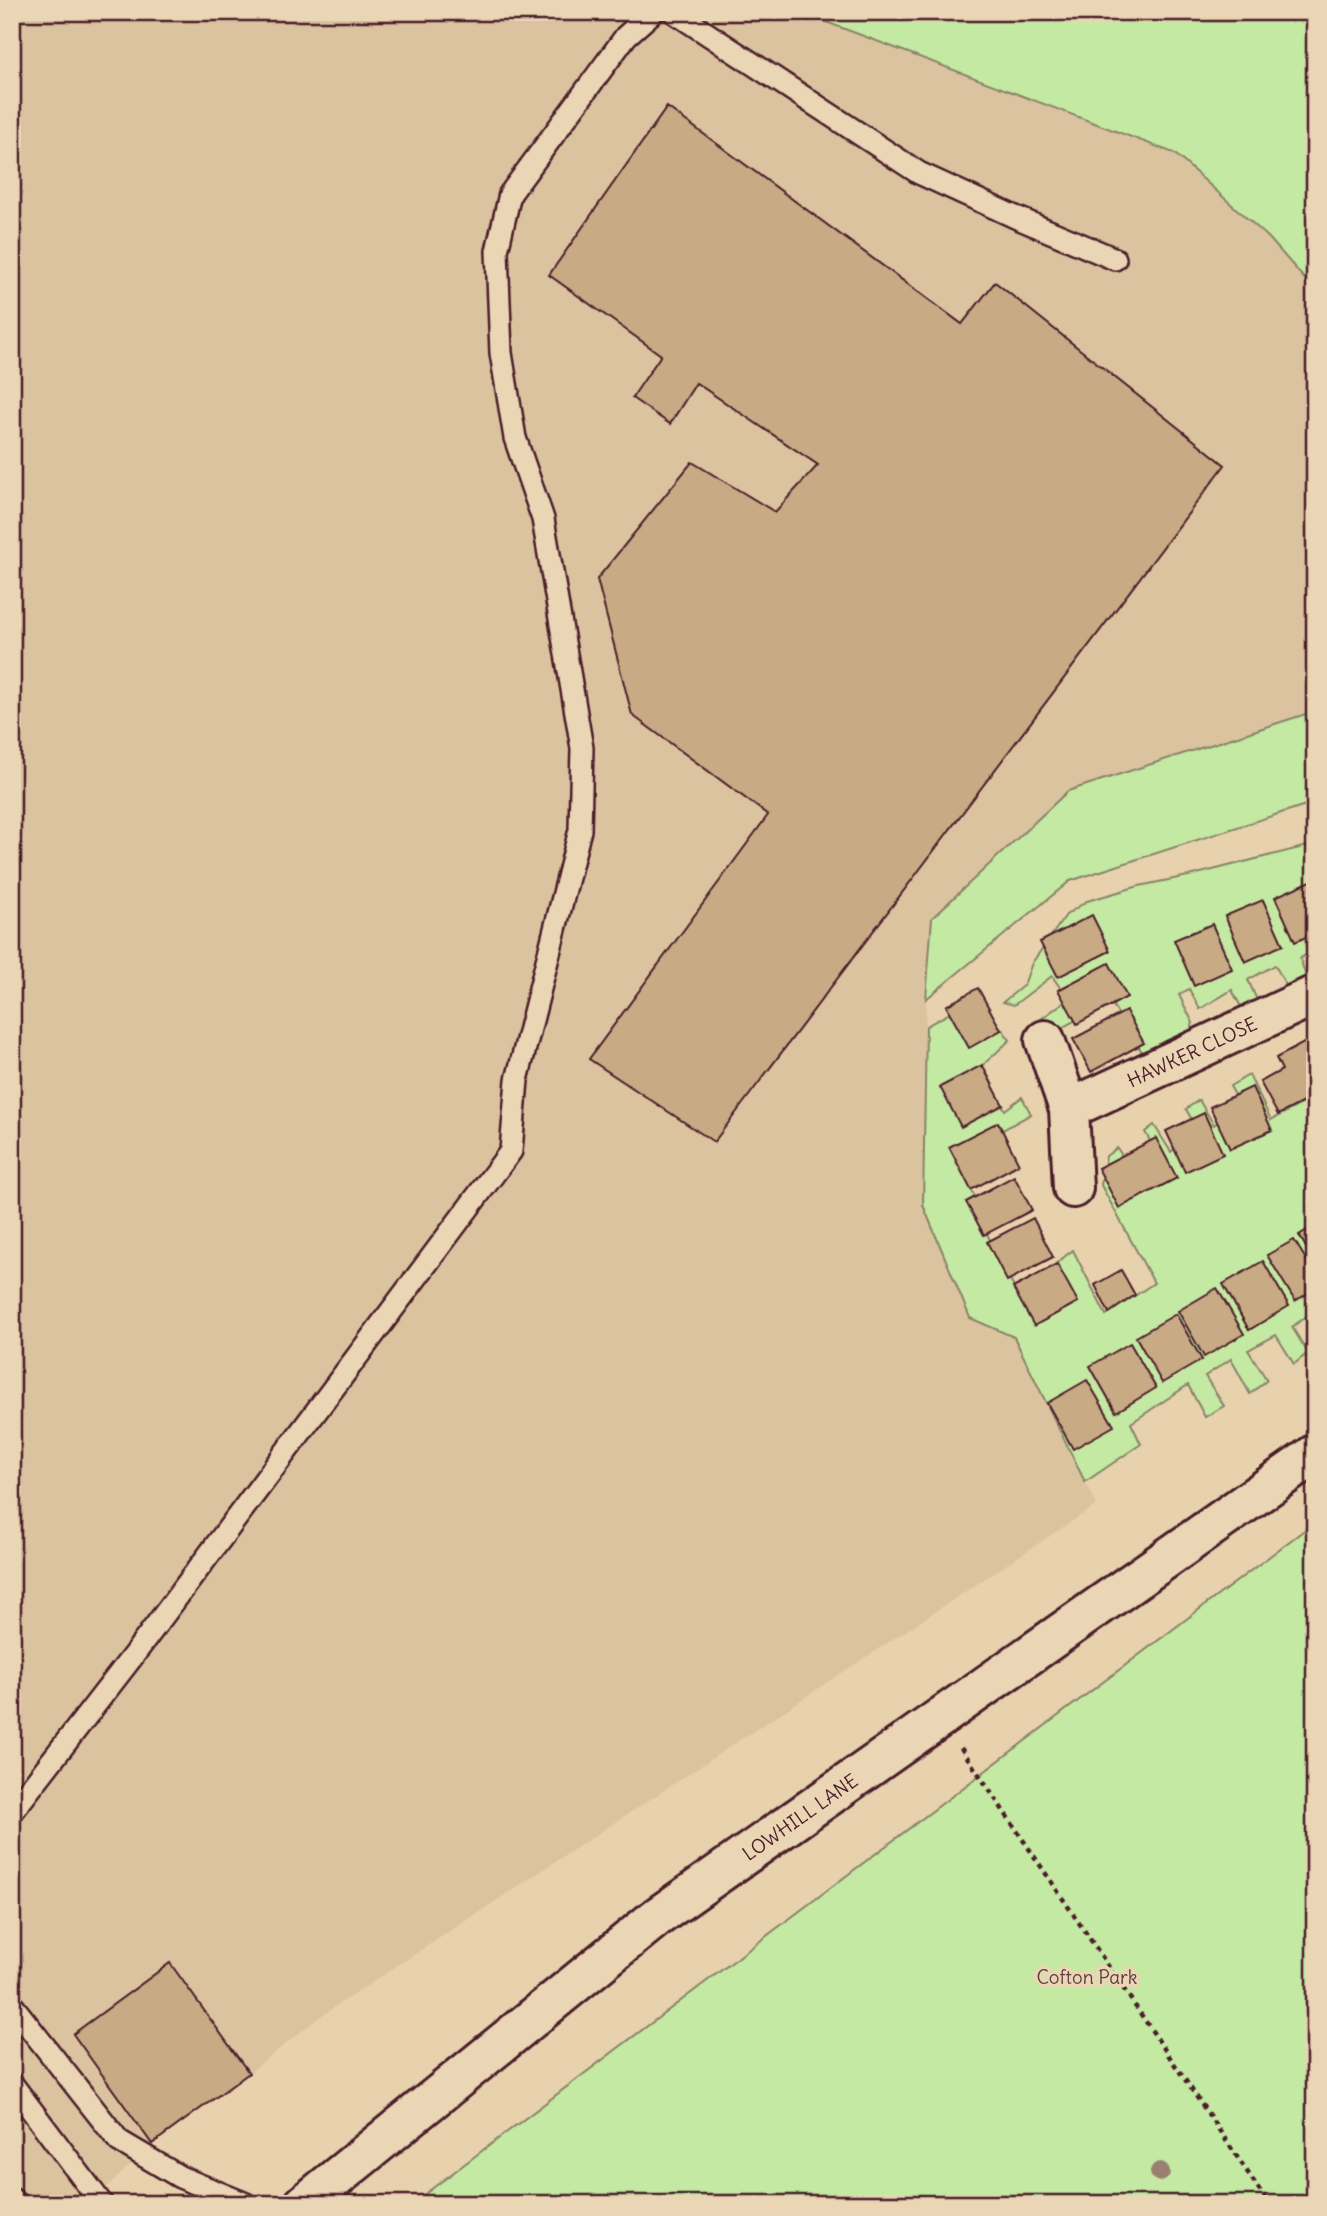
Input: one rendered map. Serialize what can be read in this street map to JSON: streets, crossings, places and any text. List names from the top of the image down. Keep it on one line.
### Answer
{"streets":{"street":["HAWKER CLOSE","LOWHILL LANE"]},"parks":["Cofton Park"]}
